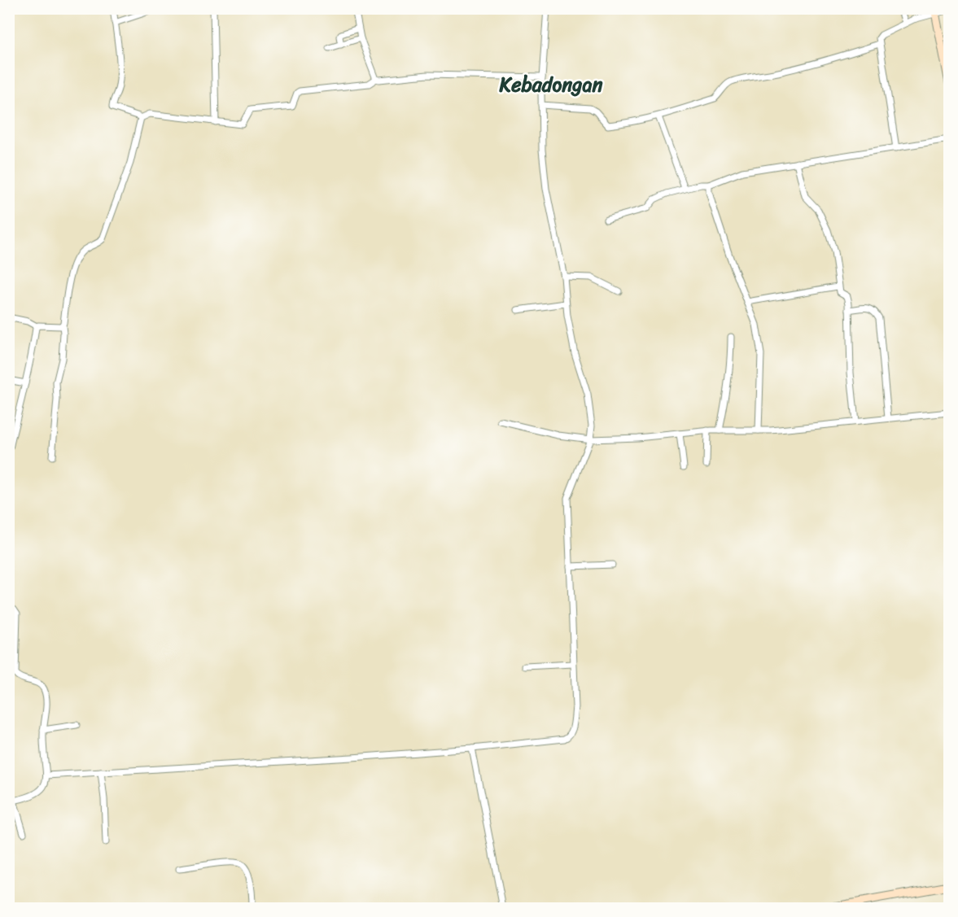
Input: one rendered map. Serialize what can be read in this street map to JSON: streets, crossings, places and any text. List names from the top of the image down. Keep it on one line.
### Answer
{"districts":["Kebadongan"]}
